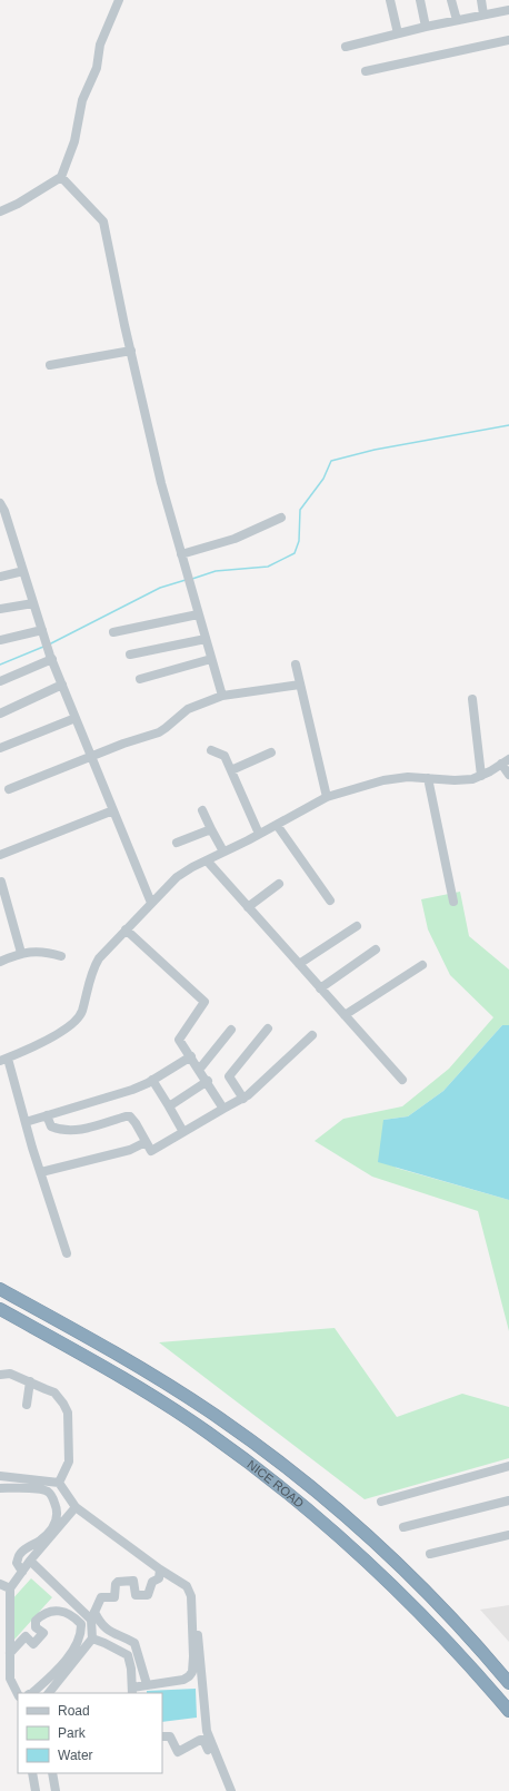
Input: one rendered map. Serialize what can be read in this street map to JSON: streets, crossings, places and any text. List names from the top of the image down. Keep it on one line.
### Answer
{"streets":{"highway":["NICE ROAD"]},"legend":["Road","Park","Water"]}
